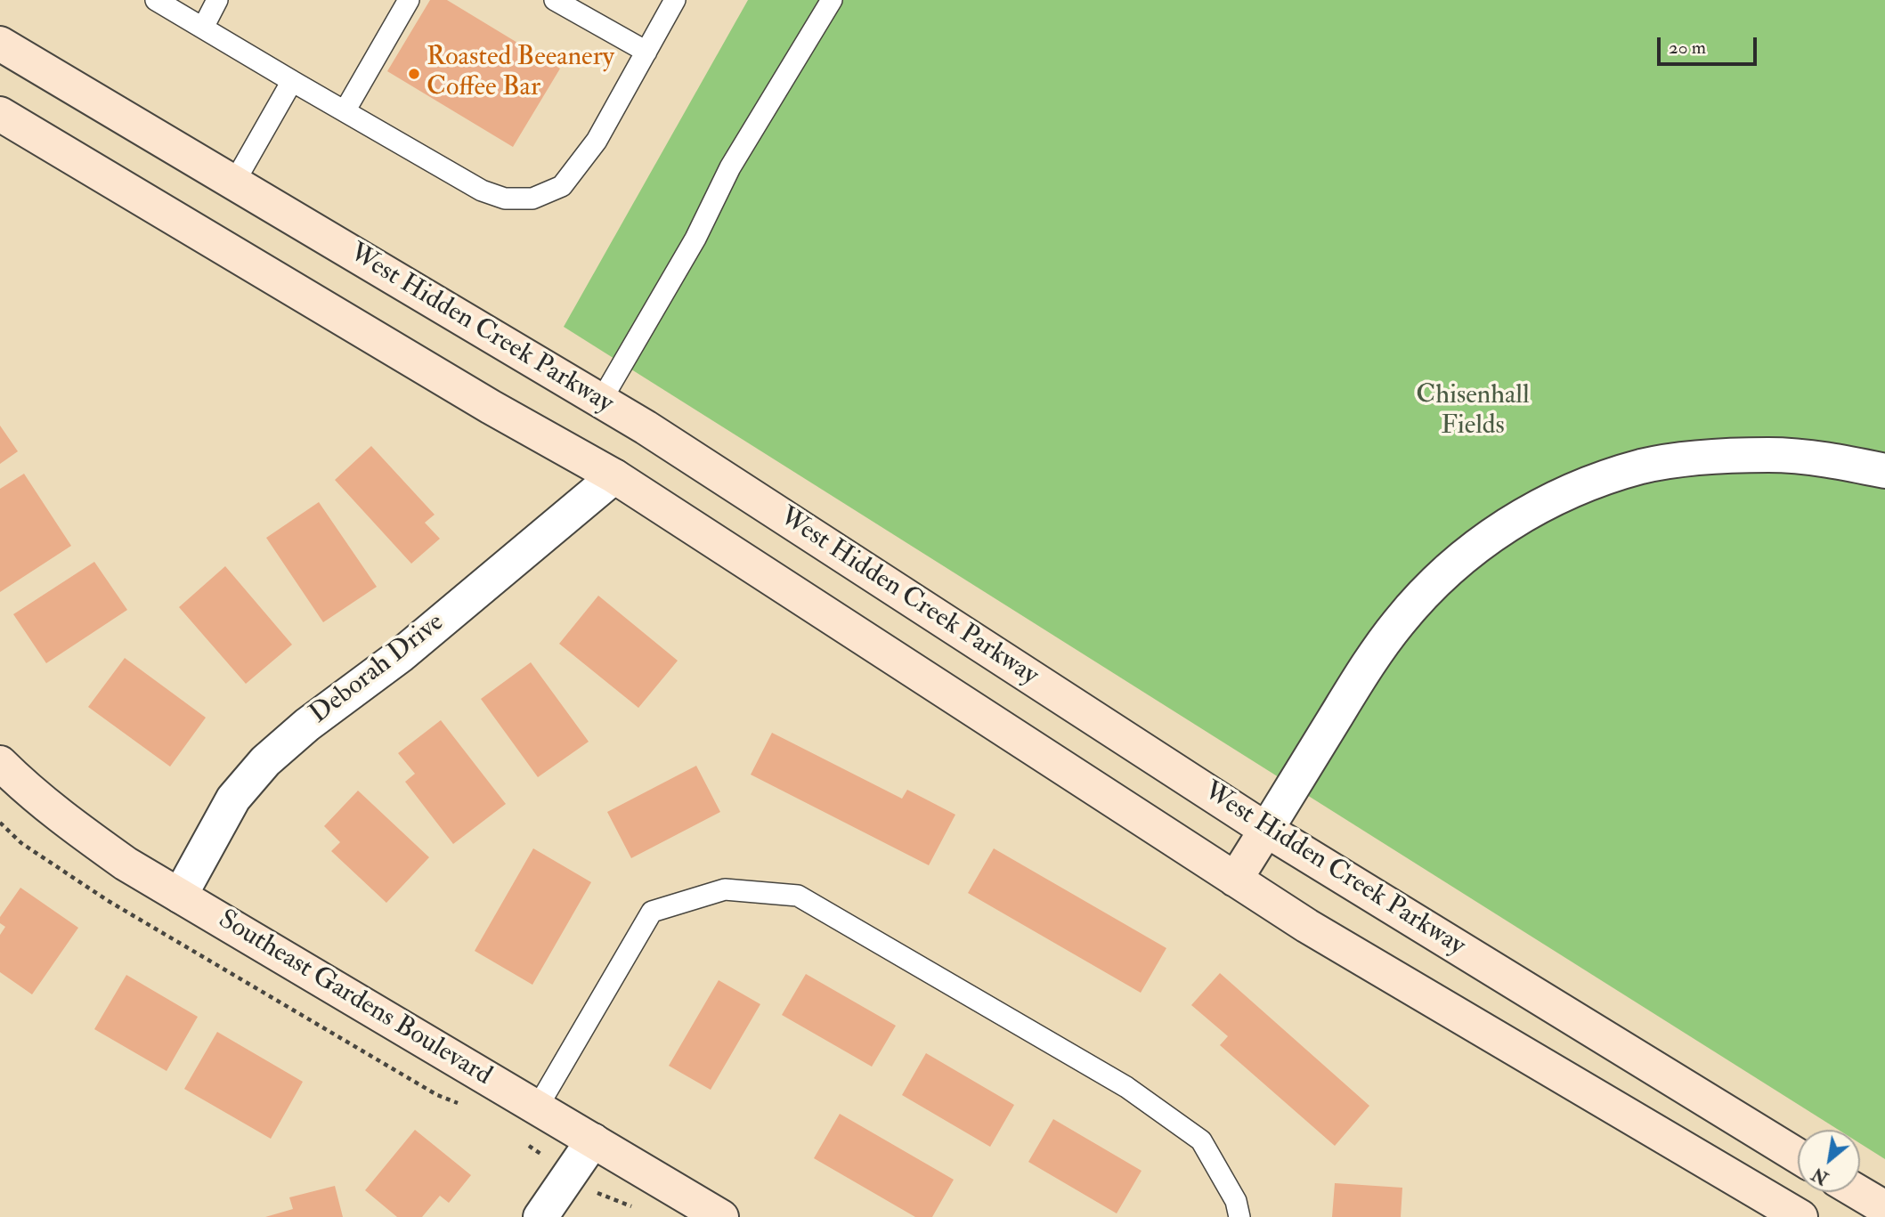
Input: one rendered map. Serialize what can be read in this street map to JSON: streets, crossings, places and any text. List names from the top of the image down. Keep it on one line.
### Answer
{"streets":{"main road":["West Hidden Creek Parkway","Southeast Gardens Boulevard"],"street":["Deborah Drive"]},"crossings":[["Deborah Drive","Southeast Gardens Boulevard"]],"parks":["Chisenhall Fields"],"places":["Roasted Beeanery Coffee Bar"],"scale_bar":"20 m","north":"bottom left"}
